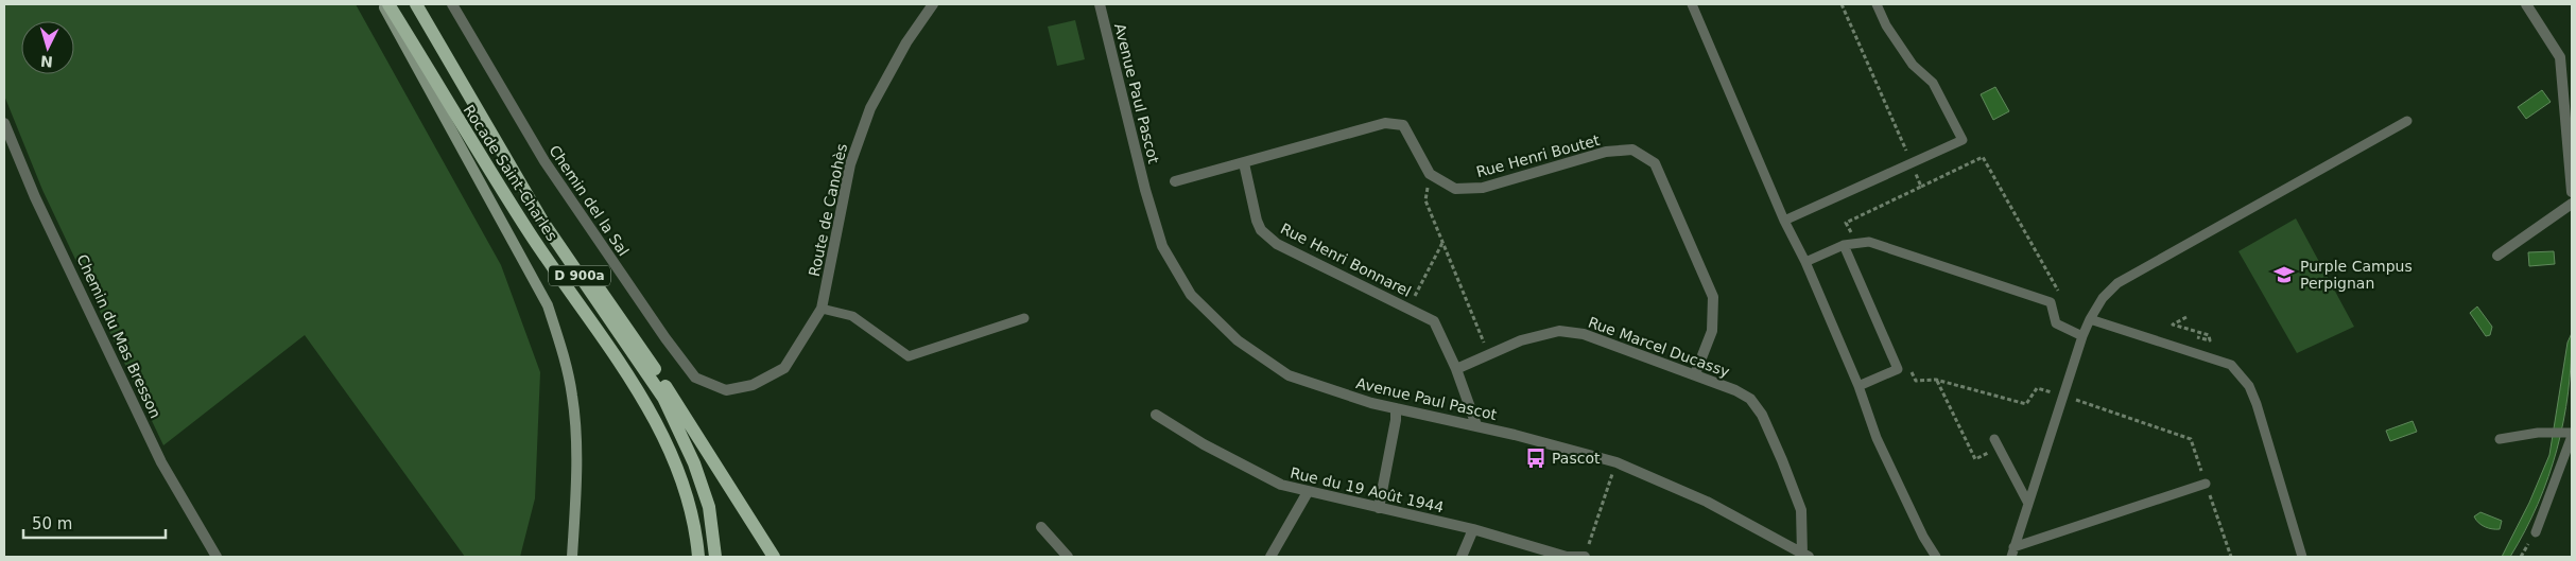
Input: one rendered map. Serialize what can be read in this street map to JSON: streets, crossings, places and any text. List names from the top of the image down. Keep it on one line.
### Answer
{"streets":{"main road":["Rocade Saint-Charles","D 900a"],"street":["Avenue Paul Pascot","Rue Henri Boutet","Chemin del la Sal","Route de Canohès","Rue Henri Bonnarel","Chemin du Mas Bresson","Rue Marcel Ducassy","Rue du 19 Août 1944"]},"crossings":[["Avenue Paul Pascot","Rue Marcel Ducassy"],["Rue Henri Boutet","Rue Marcel Ducassy"],["Chemin del la Sal","Route de Canohès"],["Rue Henri Bonnarel","Rue Marcel Ducassy"]],"places":{"school or university":["Purple Campus Perpignan"],"bus stop":["Pascot"]},"scale_bar":"50 m","north":"bottom"}
